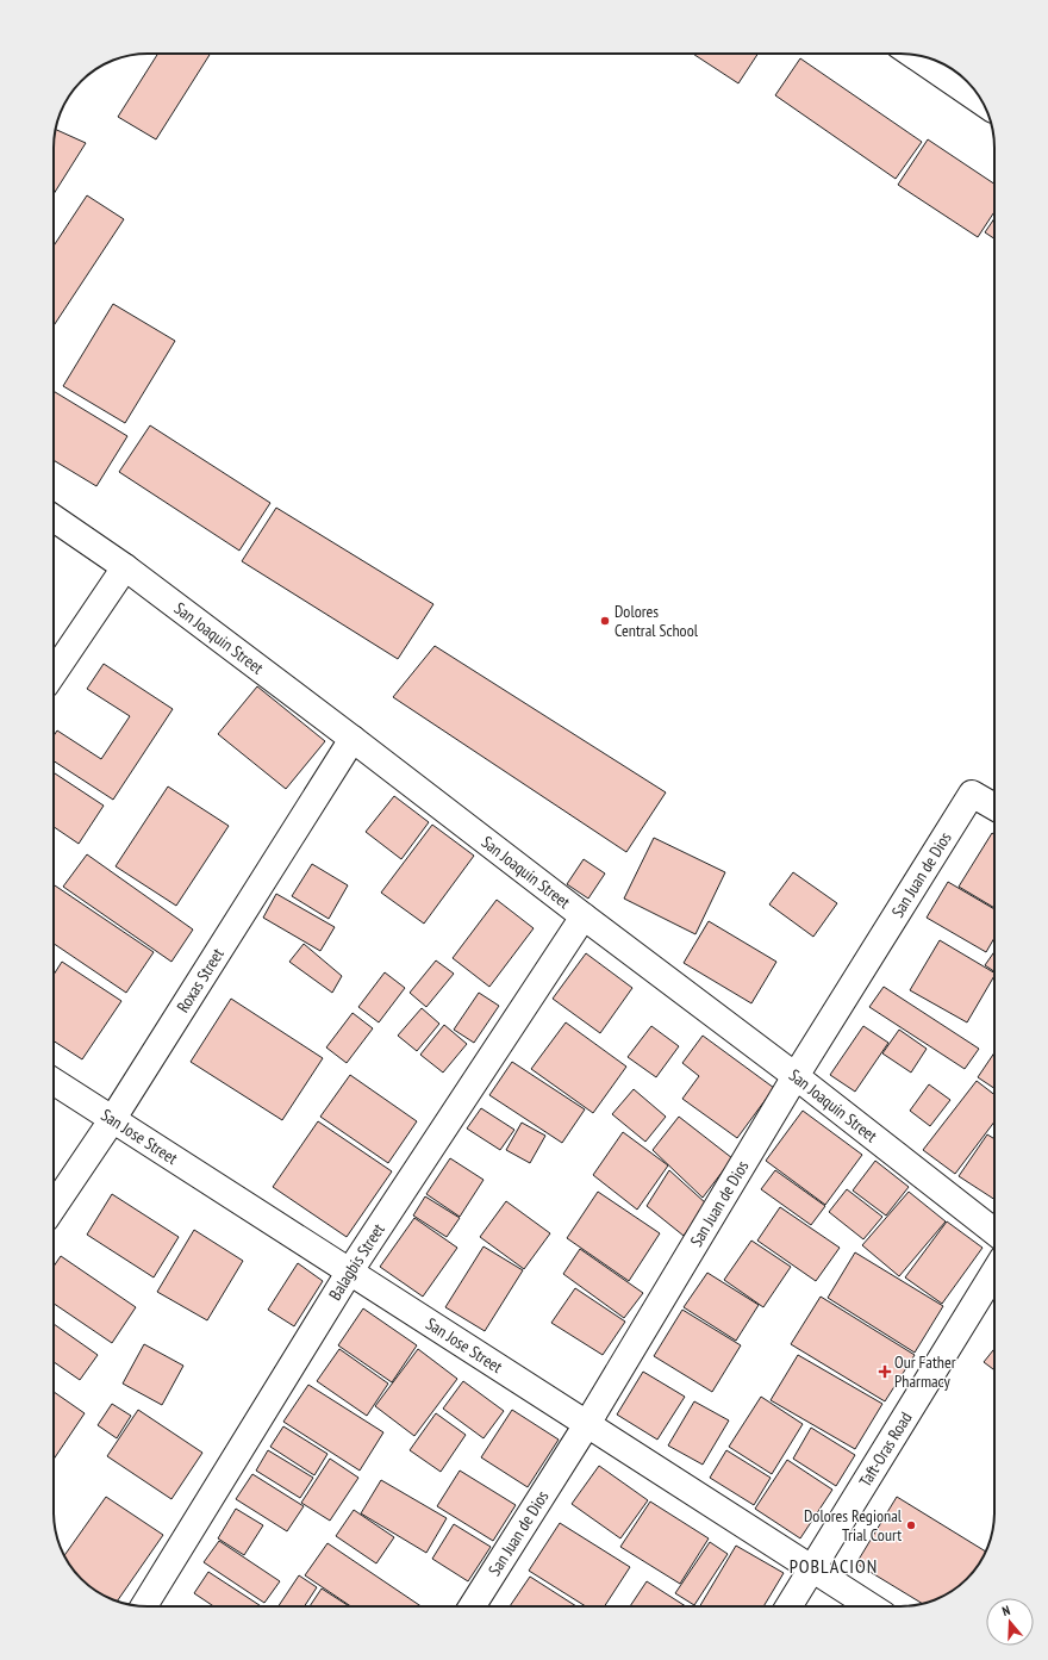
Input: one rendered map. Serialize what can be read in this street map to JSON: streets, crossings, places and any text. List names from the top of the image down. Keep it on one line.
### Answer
{"streets":{"street":["San Joaquin Street","San Juan de Dios","Roxas Street","San Jose Street","Balagbis Street","Taft-Oras Road"]},"crossings":[["San Joaquin Street","San Juan de Dios"],["San Joaquin Street","Roxas Street"],["San Joaquin Street","Balagbis Street"],["San Juan de Dios","San Jose Street"],["Roxas Street","San Jose Street"],["San Jose Street","Balagbis Street"],["San Jose Street","Taft-Oras Road"]],"districts":["POBLACION"],"places":{"other":["Dolores Central School","Dolores Regional Trial Court"],"health":["Our Father Pharmacy"]},"north":"top"}
